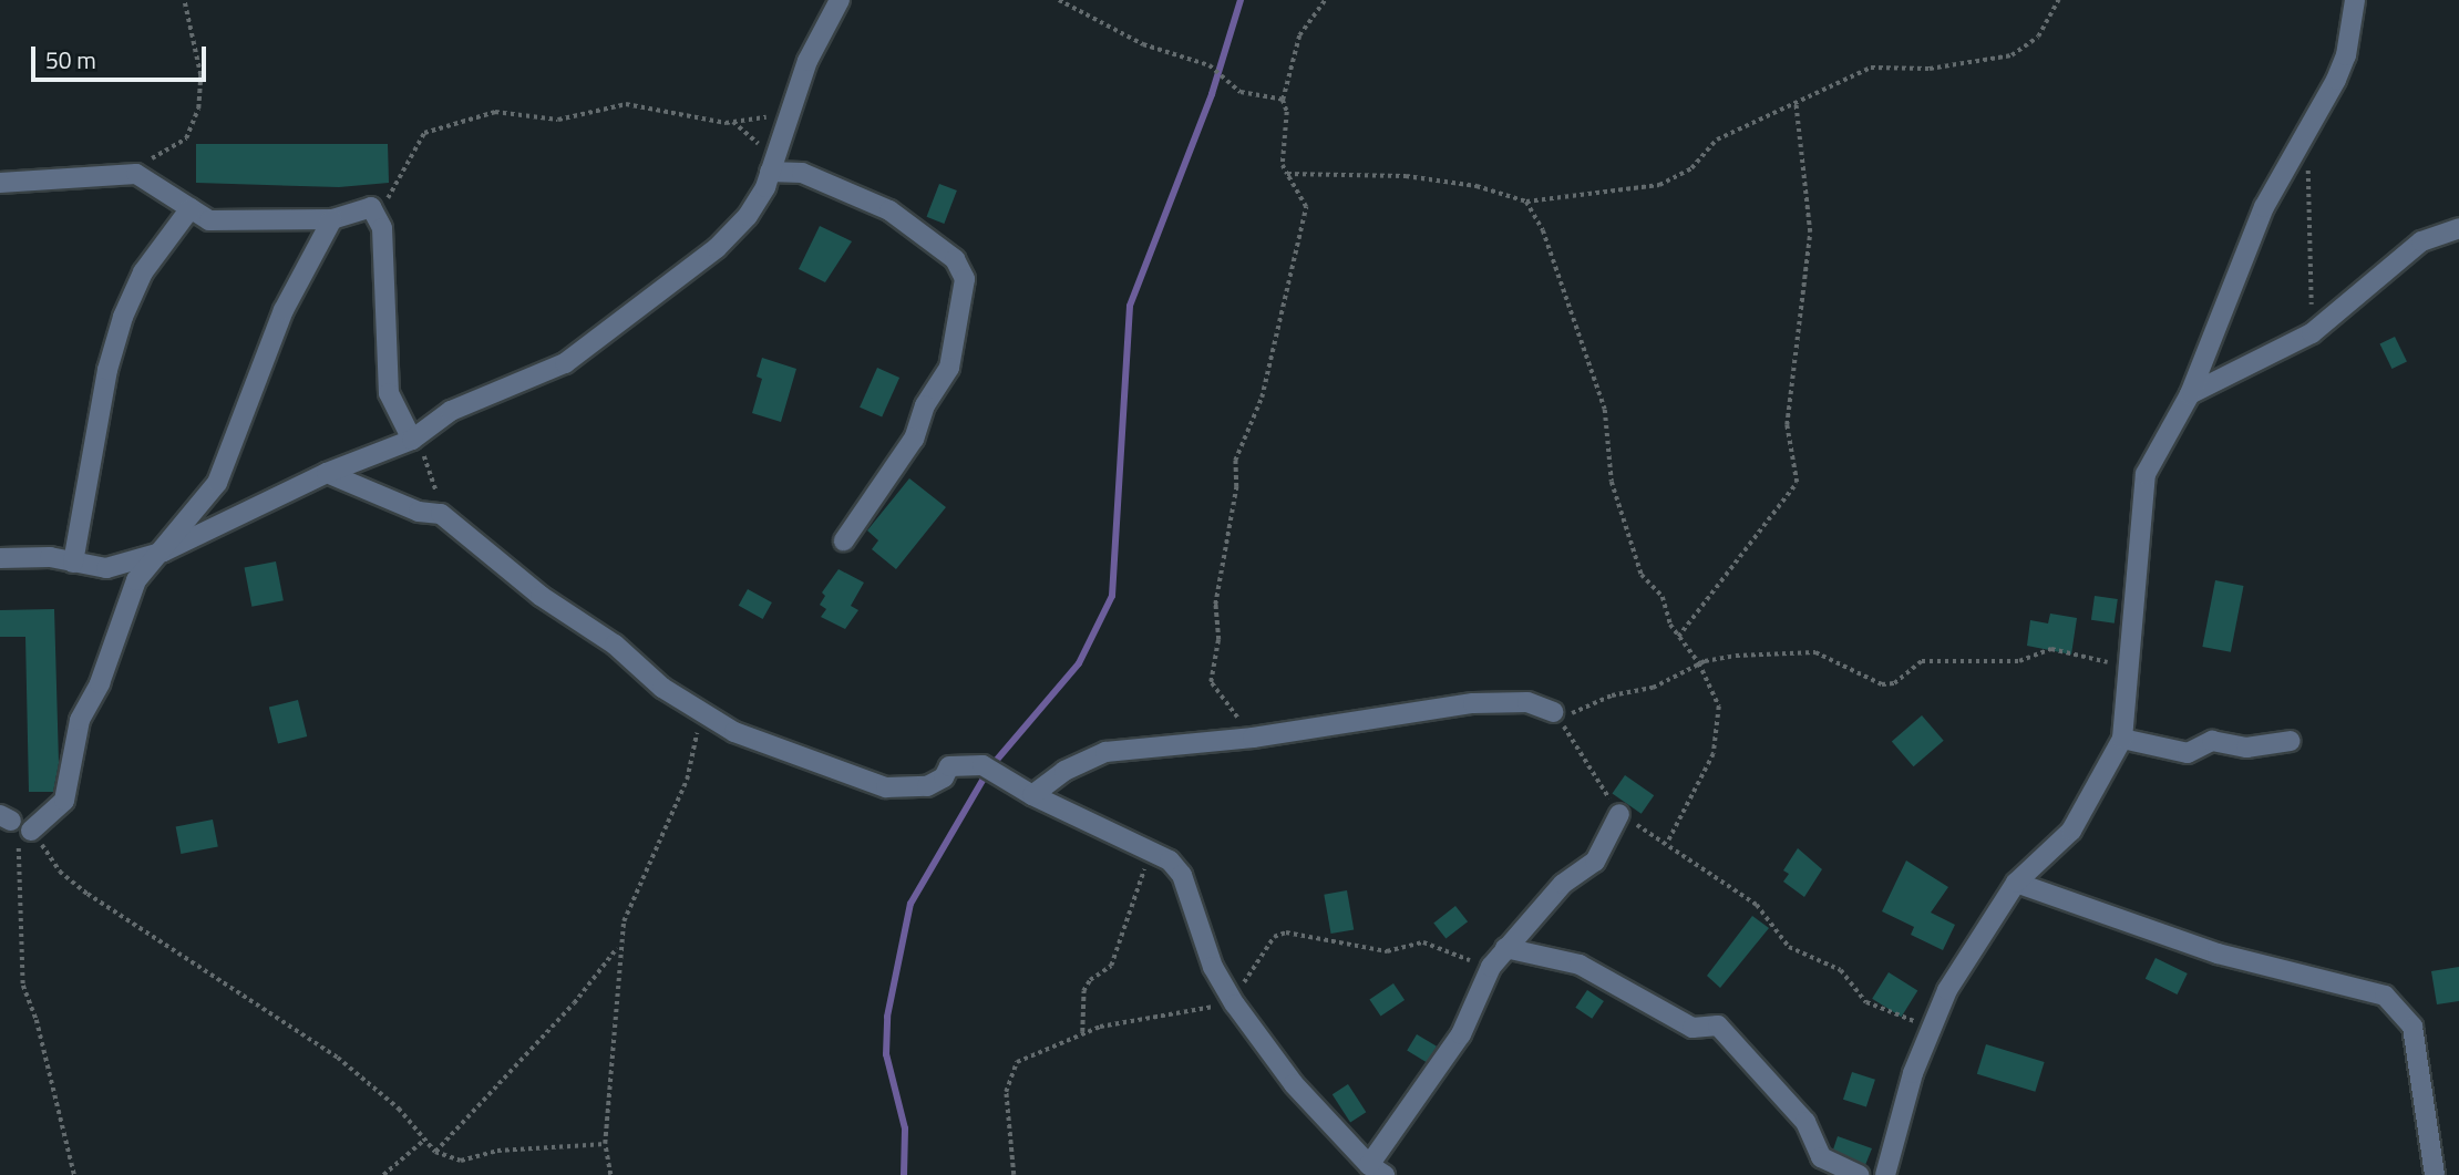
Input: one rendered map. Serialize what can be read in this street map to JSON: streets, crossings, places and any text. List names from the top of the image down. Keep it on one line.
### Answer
{"scale_bar":"50 m"}
